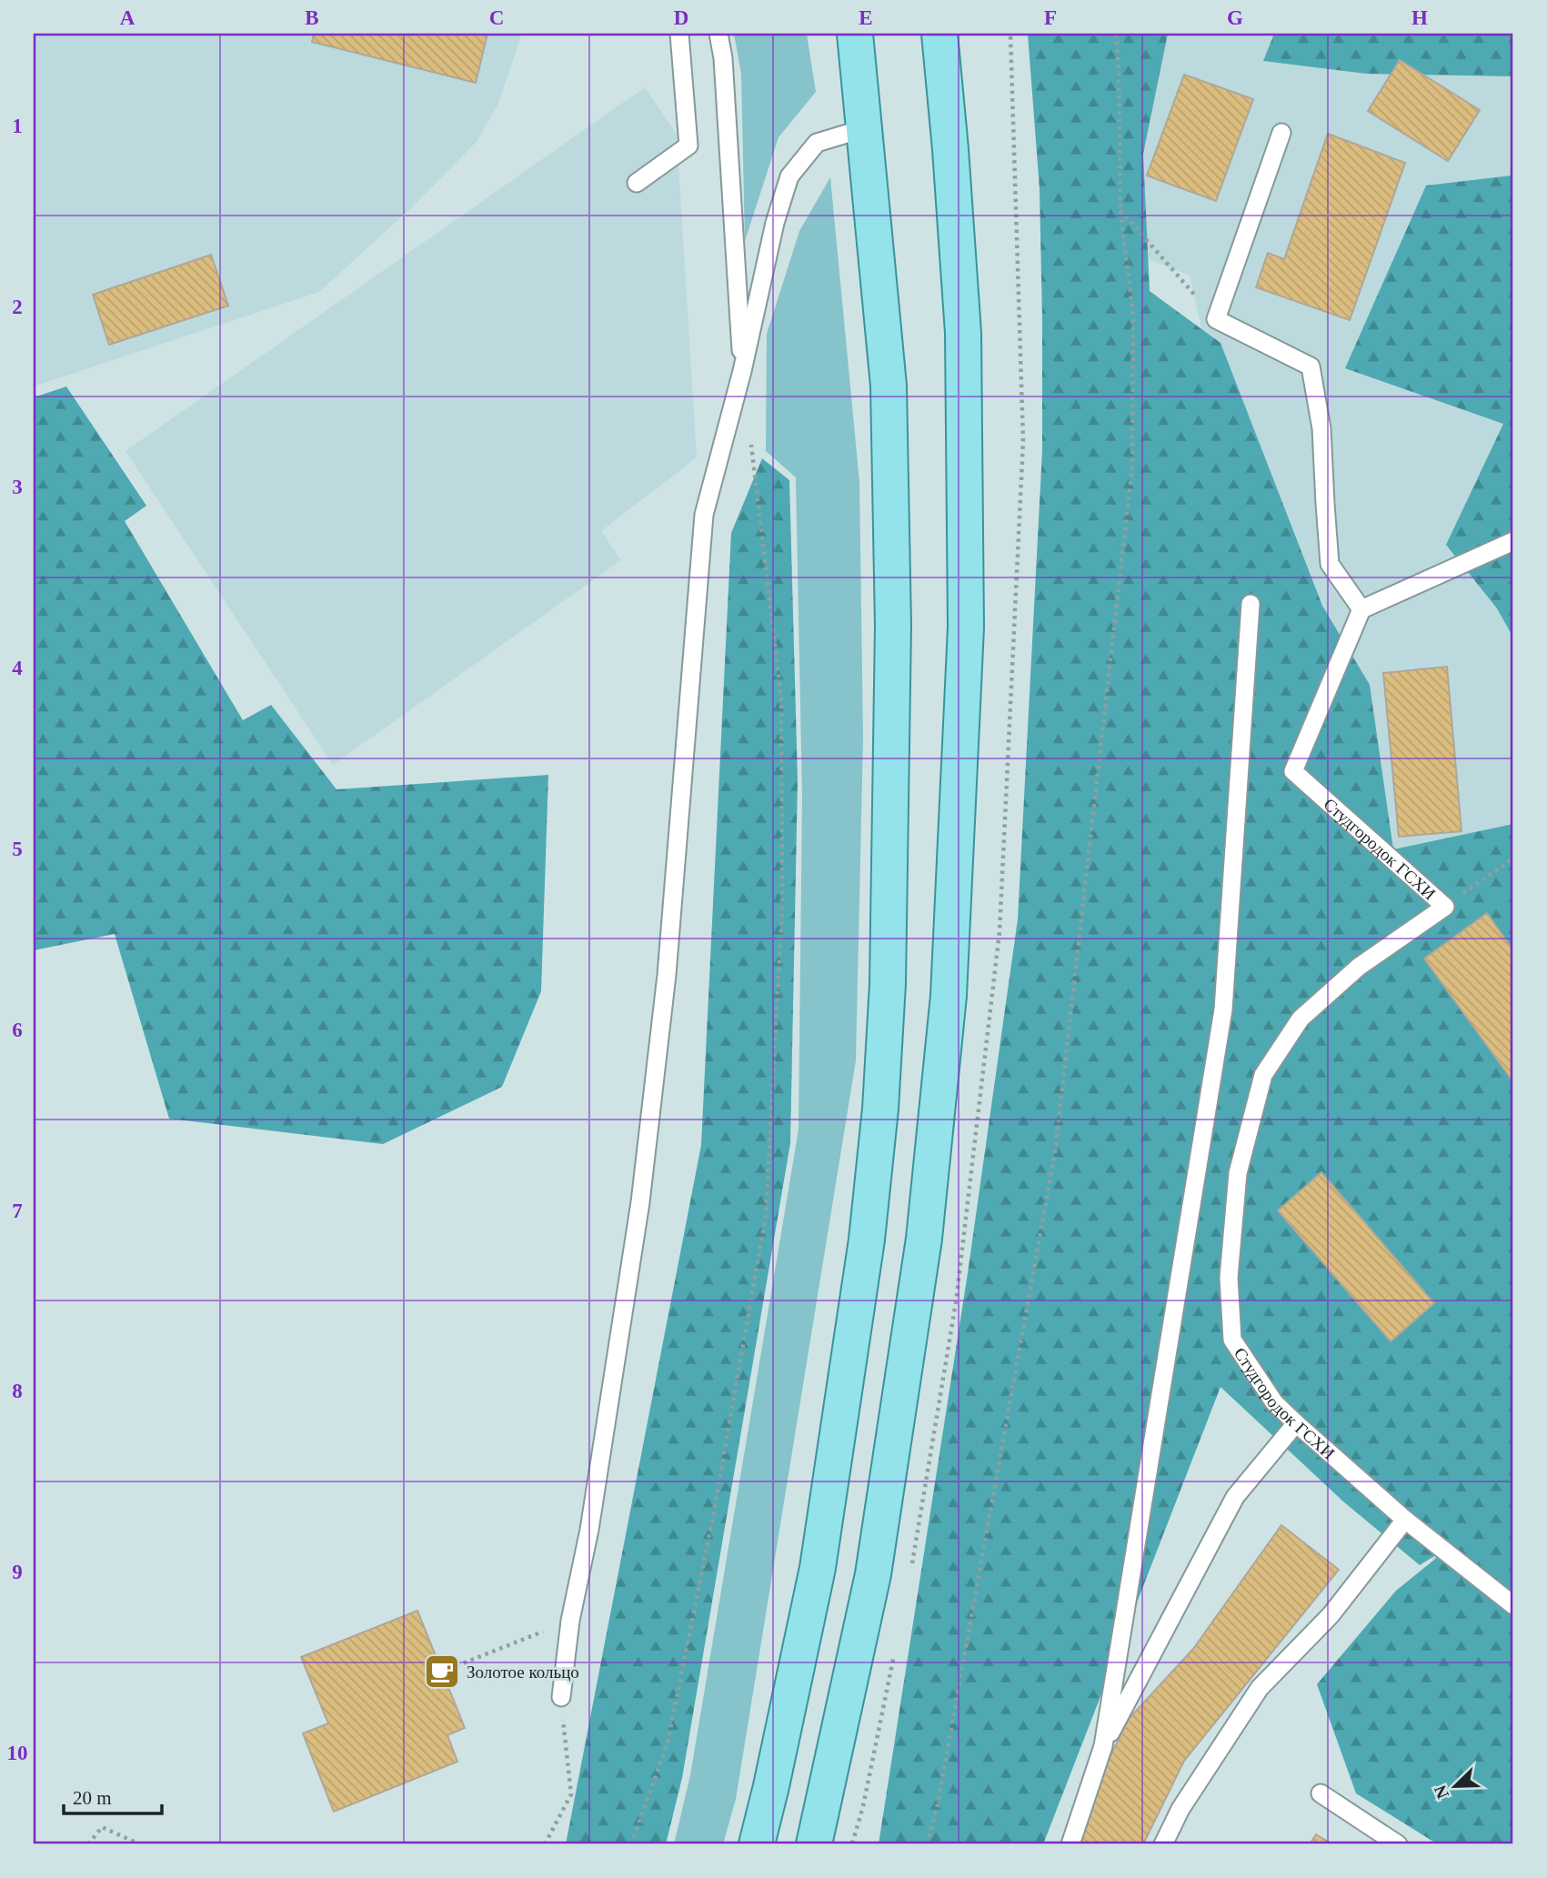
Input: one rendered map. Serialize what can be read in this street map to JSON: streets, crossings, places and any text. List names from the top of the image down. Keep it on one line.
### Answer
{"streets":{"lane":["Студгородок ГСХИ"]},"places":{"cafe":["Золотое кольцо"]},"scale_bar":"20 m","north":"bottom left","grid":{"columns":["A","B","C","D","E","F","G","H"],"rows":["1","2","3","4","5","6","7","8","9","10"]}}
